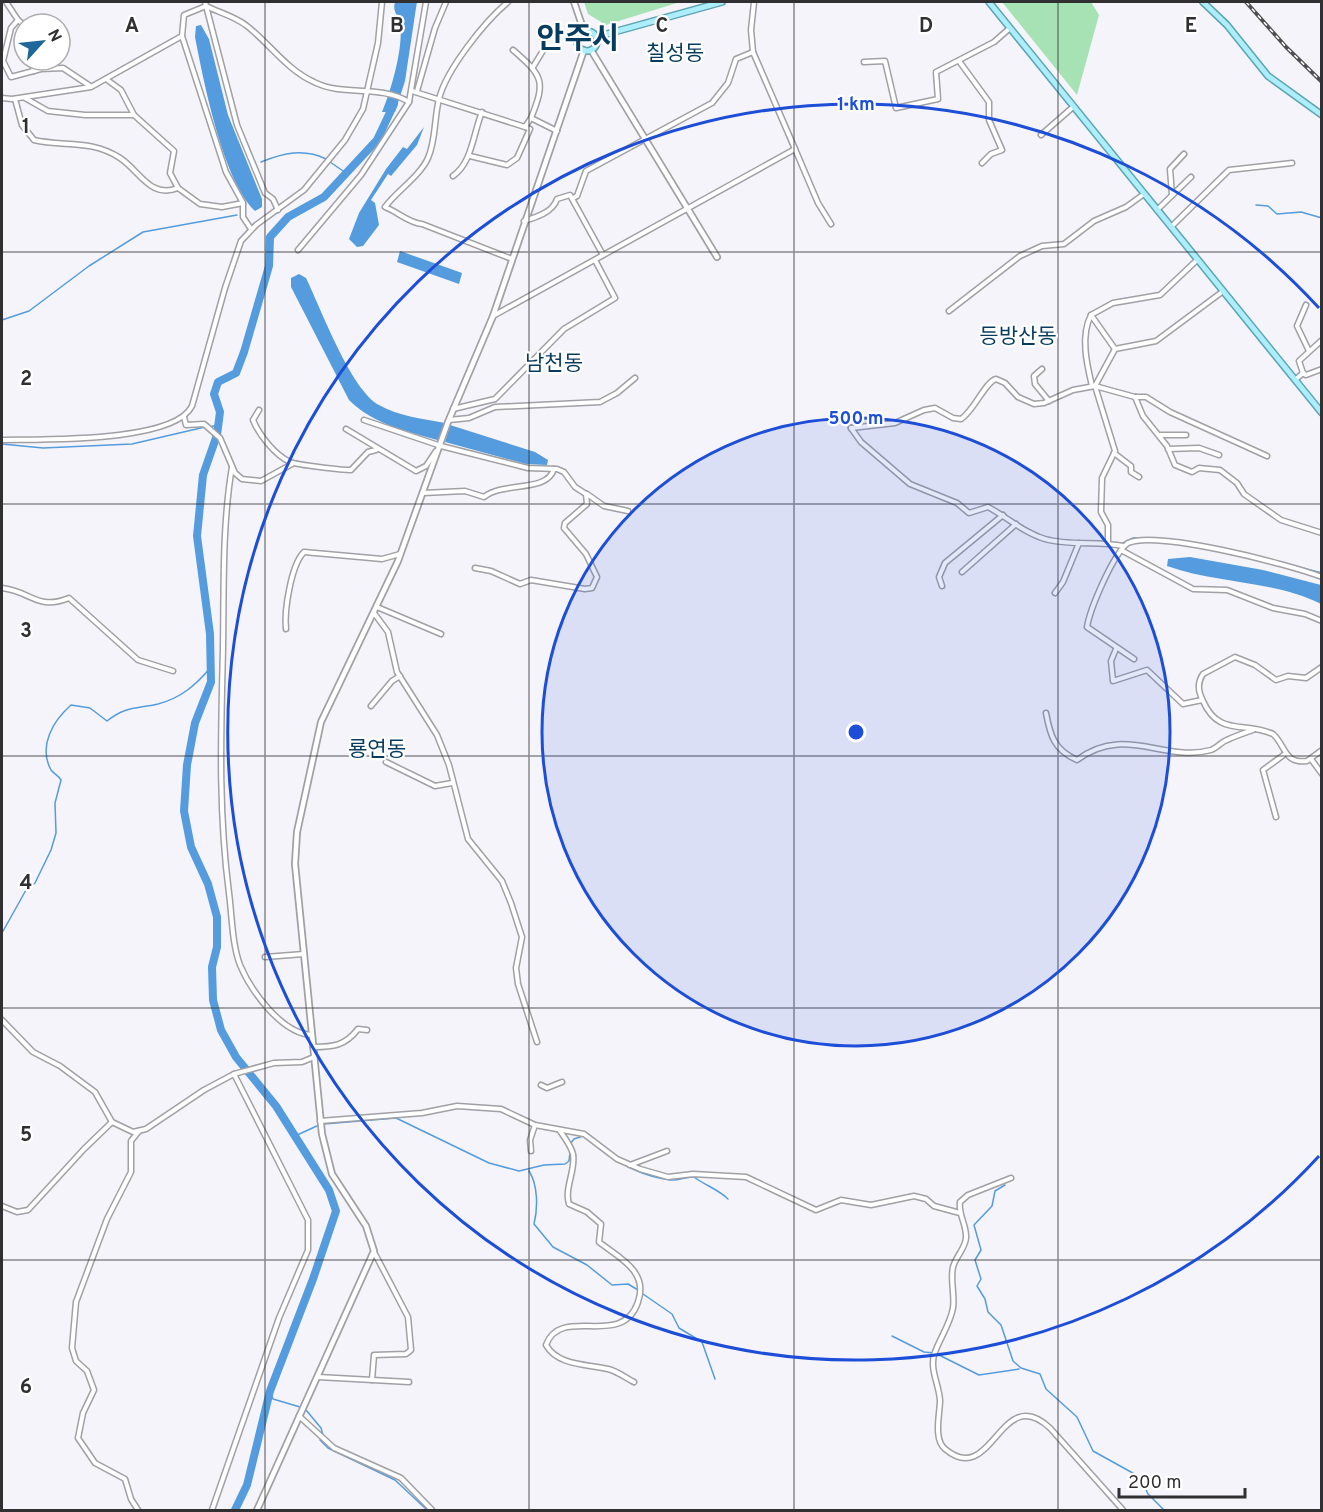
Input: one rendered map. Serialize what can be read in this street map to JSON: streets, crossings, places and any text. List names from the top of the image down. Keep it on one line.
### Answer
{"districts":["안주시","칠성동","등방산동","남천동","룡연동"],"scale_bar":"200 m","north":"top right","grid":{"columns":["A","B","C","D","E"],"rows":["1","2","3","4","5","6"]},"rings":["1 km","500 m"]}
